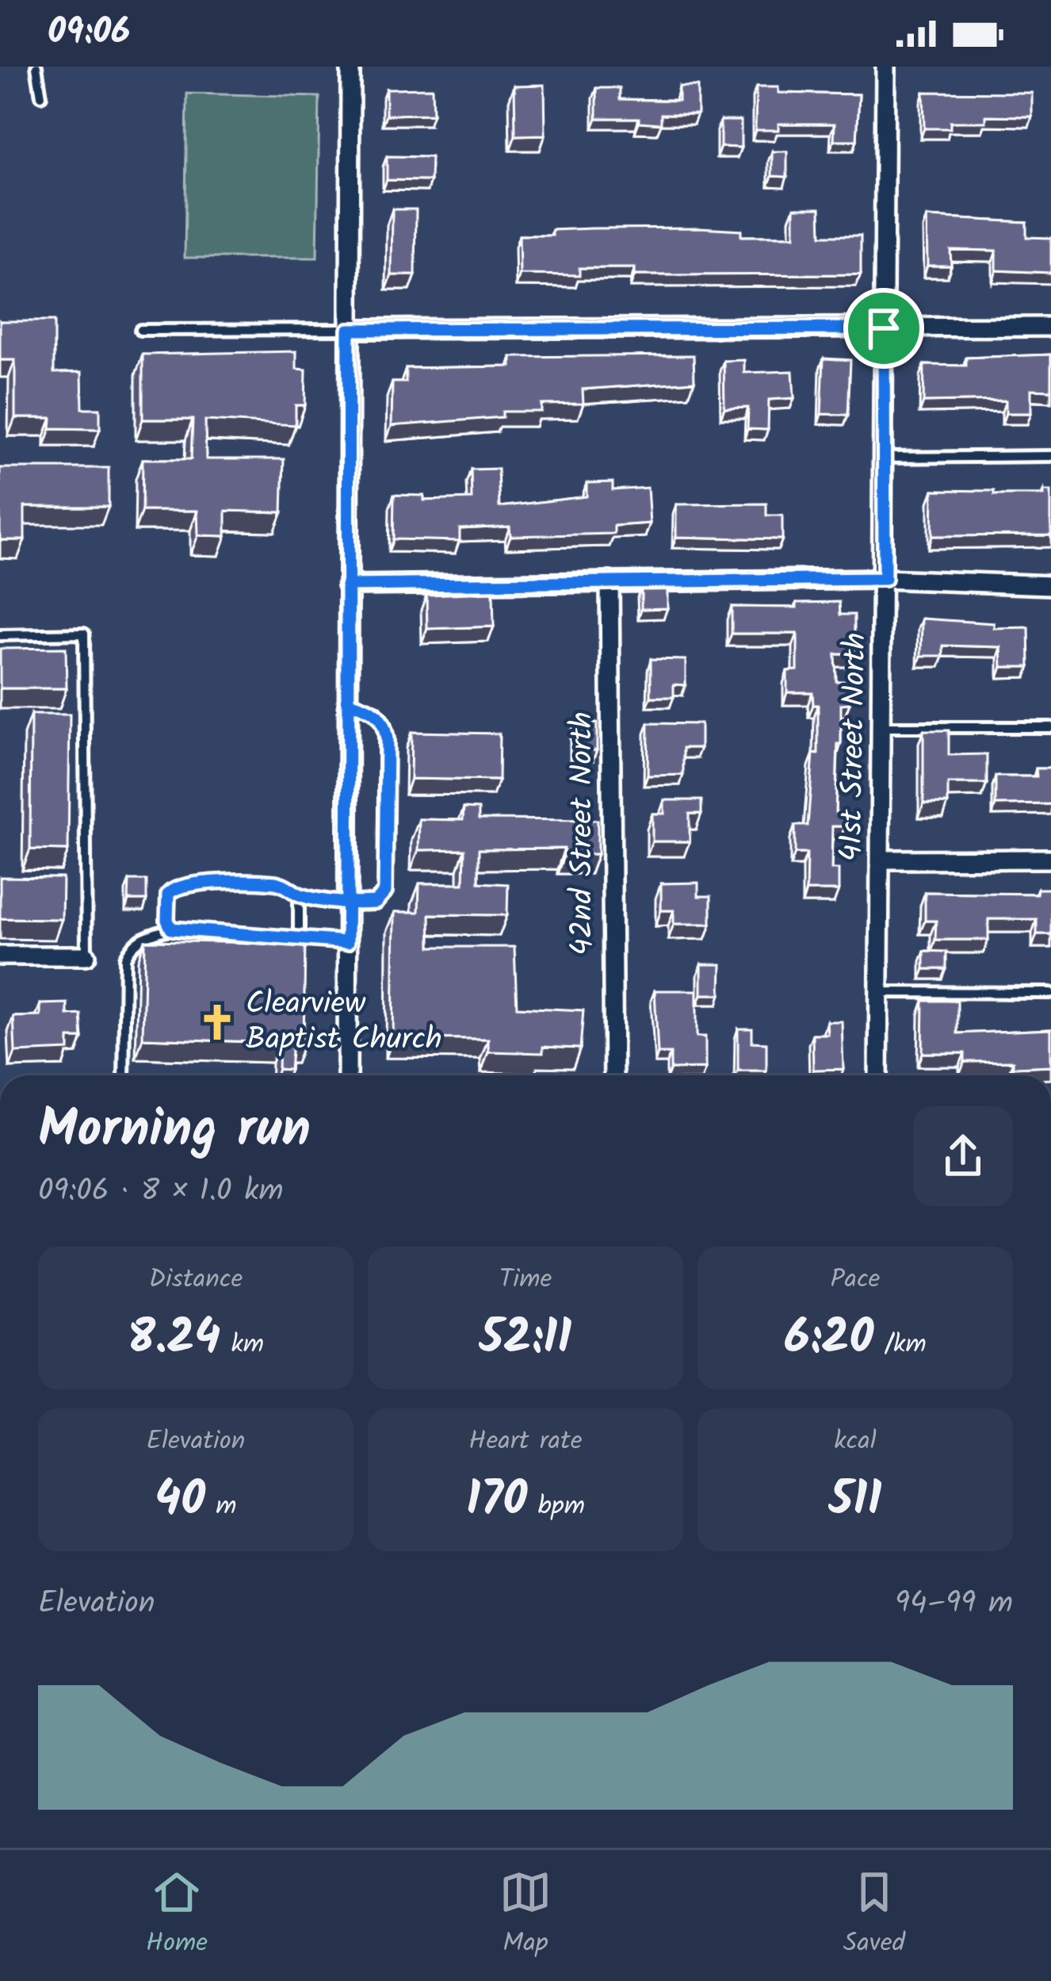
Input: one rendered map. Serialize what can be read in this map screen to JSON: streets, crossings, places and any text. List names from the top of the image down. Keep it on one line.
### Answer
{"streets":{"street":["41st Street North","42nd Street North"]},"places":{"church":["Clearview Baptist Church"]},"page":{"status":"09:06","heading":["Morning run","09:06 · 8 × 1.0 km"],"stats":[["Distance","8.24 km"],["Time","52:11"],["Pace","6:20 /km"],["Elevation","40 m"],["Heart rate","170 bpm"],["kcal","511"]],"chart":["Elevation","94–99 m"],"tabs":["Home","Map","Saved"]}}
